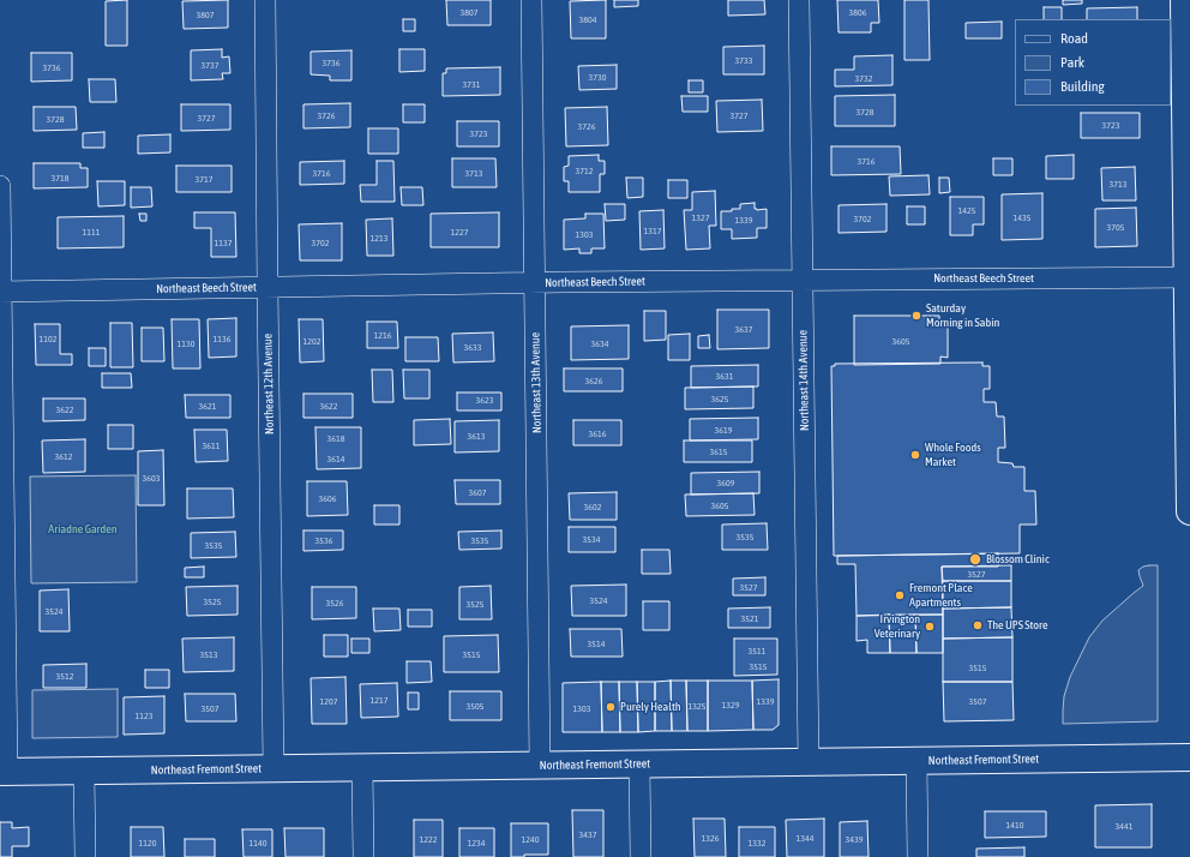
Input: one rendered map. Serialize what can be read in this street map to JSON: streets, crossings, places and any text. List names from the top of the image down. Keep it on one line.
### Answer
{"streets":{"main road":["Northeast Fremont Street"],"street":["Northeast Beech Street","Northeast 14th Avenue","Northeast 13th Avenue","Northeast 12th Avenue"]},"crossings":[["Northeast Beech Street","Northeast 14th Avenue"],["Northeast Beech Street","Northeast 13th Avenue"],["Northeast Beech Street","Northeast 12th Avenue"],["Northeast 14th Avenue","Northeast Fremont Street"],["Northeast 13th Avenue","Northeast Fremont Street"],["Northeast 12th Avenue","Northeast Fremont Street"]],"parks":["Ariadne Garden"],"places":["Saturday Morning in Sabin","Whole Foods Market","Blossom Clinic","Fremont Place Apartments","The UPS Store","Irvington Veterinary","Purely Health"],"house_numbers":["3807","3806","3807","3804","3733","3736","3737","3736","3730","3732","3731","3728","3726","3727","3727","3728","3723","3726","3723","3716","3712","3716","3713","3718","3717","3713","1425","1327","1435","3702","1339","3705","1317","1111","1227","1303","1213","1137","3702","3637","1216","1102","1136","1202","3605","1130","3634","3633","3631","3626","3625","3623","3621","3622","3622","3619","3616","3613","3618","3611","3615","3612","3614","3603","3609","3607","3606","3605","3602","3535","3534","3536","3535","3535","3527","3527","3524","3525","3526","3525","3524","3521","3514","3511","3513","3515","3515","3515","3512","1217","1207","1339","3507","1329","3505","1325","3507","1303","1123","1410","3441","3437","1326","1344","1222","1240","3439","1120","1140","1234","1332"],"legend":["Road","Park","Building"]}
